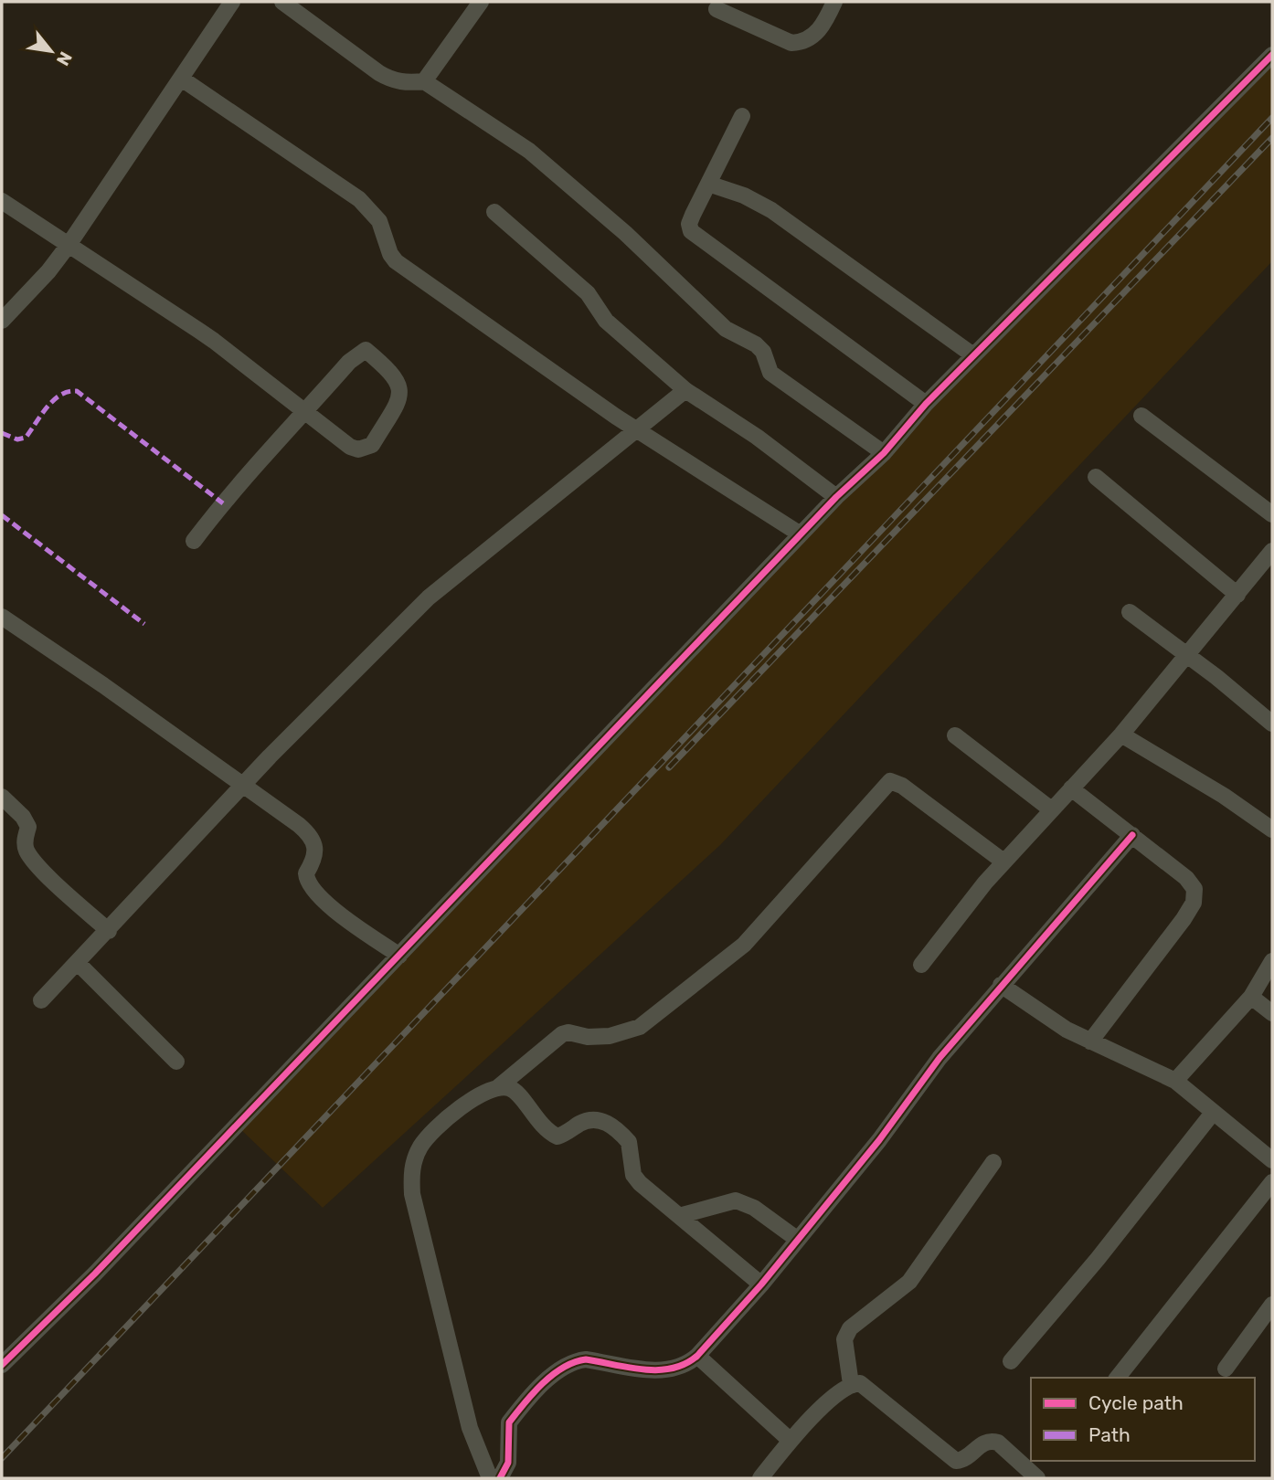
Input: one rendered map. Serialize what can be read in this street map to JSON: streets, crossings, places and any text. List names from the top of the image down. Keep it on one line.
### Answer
{"legend":["Cycle path","Path"],"north":"bottom right"}
